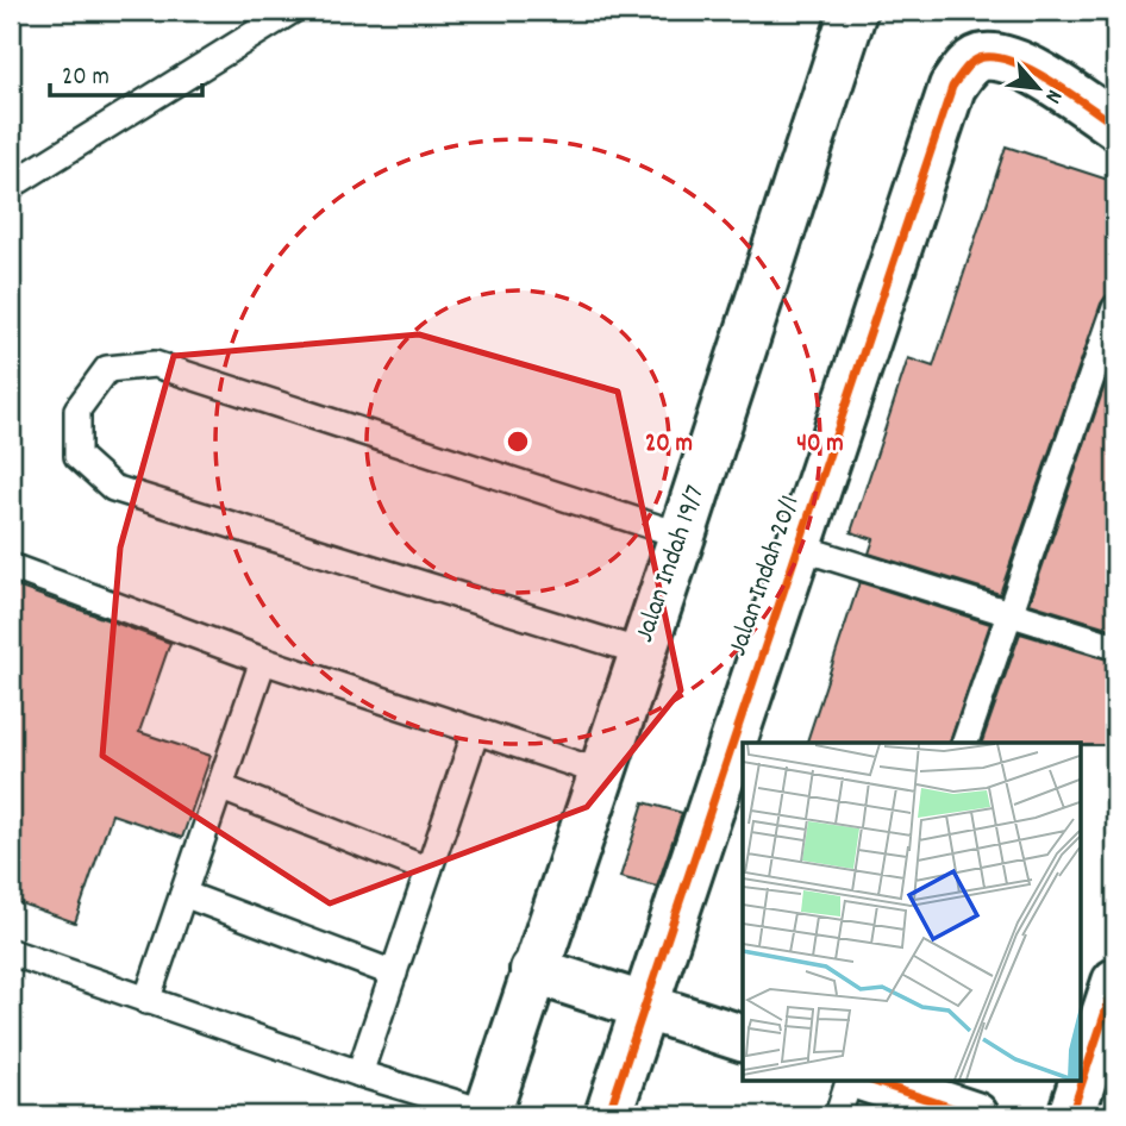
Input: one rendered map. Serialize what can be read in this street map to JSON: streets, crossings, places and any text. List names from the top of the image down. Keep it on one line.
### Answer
{"streets":{"street":["Jalan Indah 19/7","Jalan Indah 20/1"]},"scale_bar":"20 m","north":"bottom right","rings":["20 m","40 m"]}
